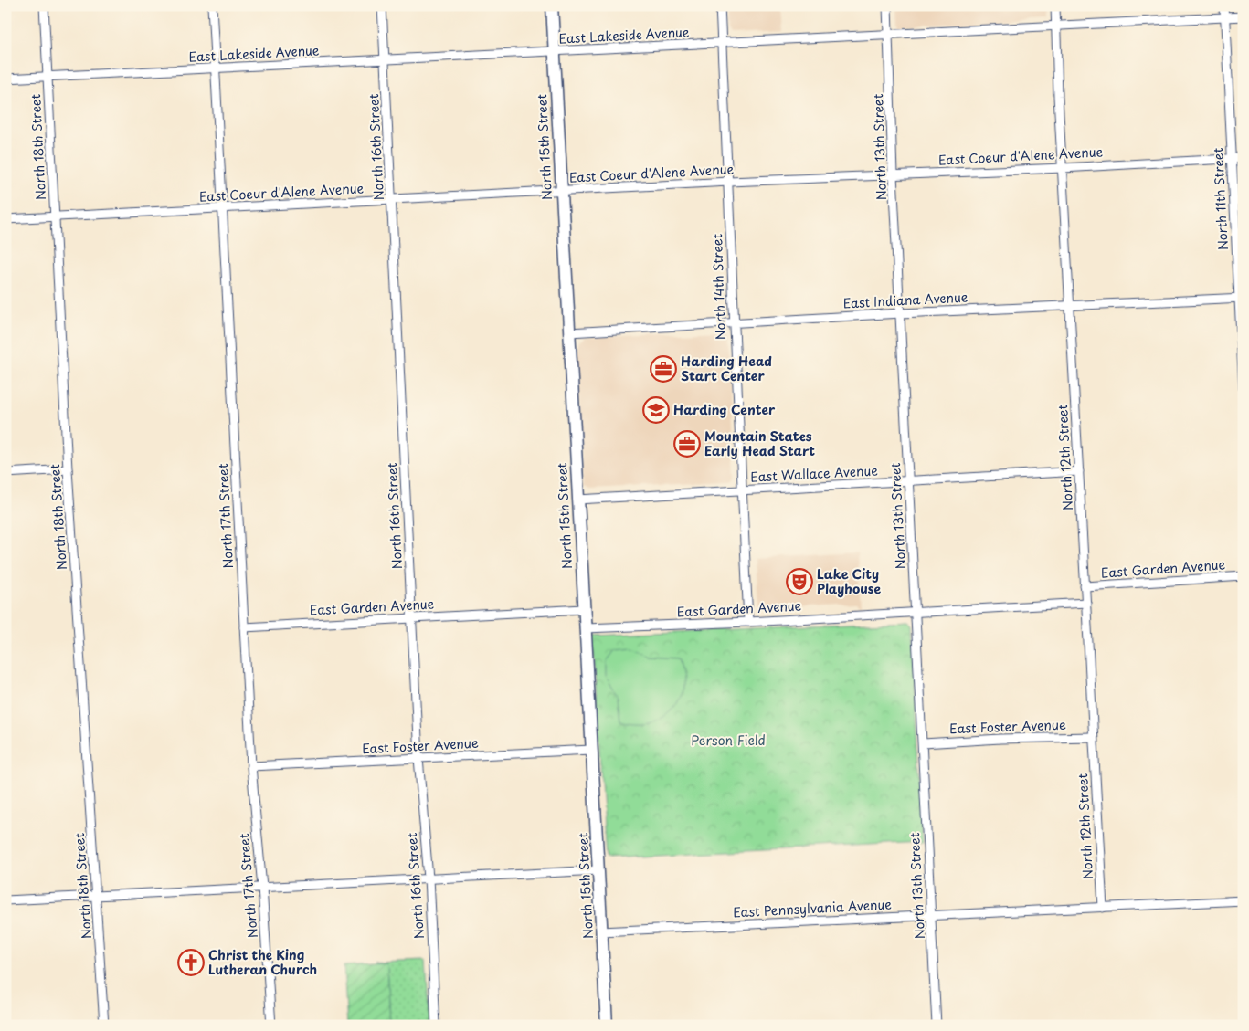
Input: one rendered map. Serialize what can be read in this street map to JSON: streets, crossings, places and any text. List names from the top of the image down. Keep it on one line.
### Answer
{"streets":{"main road":["North 15th Street"],"street":["East Lakeside Avenue","North 18th Street","North 16th Street","North 13th Street","East Coeur d'Alene Avenue","North 11th Street","North 14th Street","East Indiana Avenue","North 12th Street","East Wallace Avenue","North 17th Street","East Garden Avenue","East Foster Avenue","East Pennsylvania Avenue"]},"crossings":[["East Lakeside Avenue","North 18th Street"],["East Lakeside Avenue","North 16th Street"],["East Lakeside Avenue","North 15th Street"],["East Lakeside Avenue","North 13th Street"],["East Lakeside Avenue","North 11th Street"],["East Lakeside Avenue","North 14th Street"],["East Lakeside Avenue","North 12th Street"],["East Lakeside Avenue","North 17th Street"],["North 18th Street","East Coeur d'Alene Avenue"],["North 16th Street","East Coeur d'Alene Avenue"],["North 16th Street","East Garden Avenue"],["North 16th Street","East Foster Avenue"],["North 15th Street","East Coeur d'Alene Avenue"],["North 15th Street","East Indiana Avenue"],["North 15th Street","East Wallace Avenue"],["North 15th Street","East Garden Avenue"],["North 15th Street","East Foster Avenue"],["North 15th Street","East Pennsylvania Avenue"],["North 13th Street","East Coeur d'Alene Avenue"],["North 13th Street","East Indiana Avenue"],["North 13th Street","East Wallace Avenue"],["North 13th Street","East Garden Avenue"],["North 13th Street","East Foster Avenue"],["North 13th Street","East Pennsylvania Avenue"],["East Coeur d'Alene Avenue","North 11th Street"],["East Coeur d'Alene Avenue","North 14th Street"],["East Coeur d'Alene Avenue","North 12th Street"],["East Coeur d'Alene Avenue","North 17th Street"],["North 11th Street","East Indiana Avenue"],["North 14th Street","East Indiana Avenue"],["North 14th Street","East Wallace Avenue"],["North 14th Street","East Garden Avenue"],["East Indiana Avenue","North 12th Street"],["North 12th Street","East Wallace Avenue"],["North 12th Street","East Garden Avenue"],["North 12th Street","East Foster Avenue"],["North 12th Street","East Pennsylvania Avenue"],["North 17th Street","East Garden Avenue"],["North 17th Street","East Foster Avenue"]],"parks":["Person Field"],"places":{"office":["Harding Head Start Center","Mountain States Early Head Start"],"school or university":["Harding Center"],"theatre":["Lake City Playhouse"],"church":["Christ the King Lutheran Church"]}}
